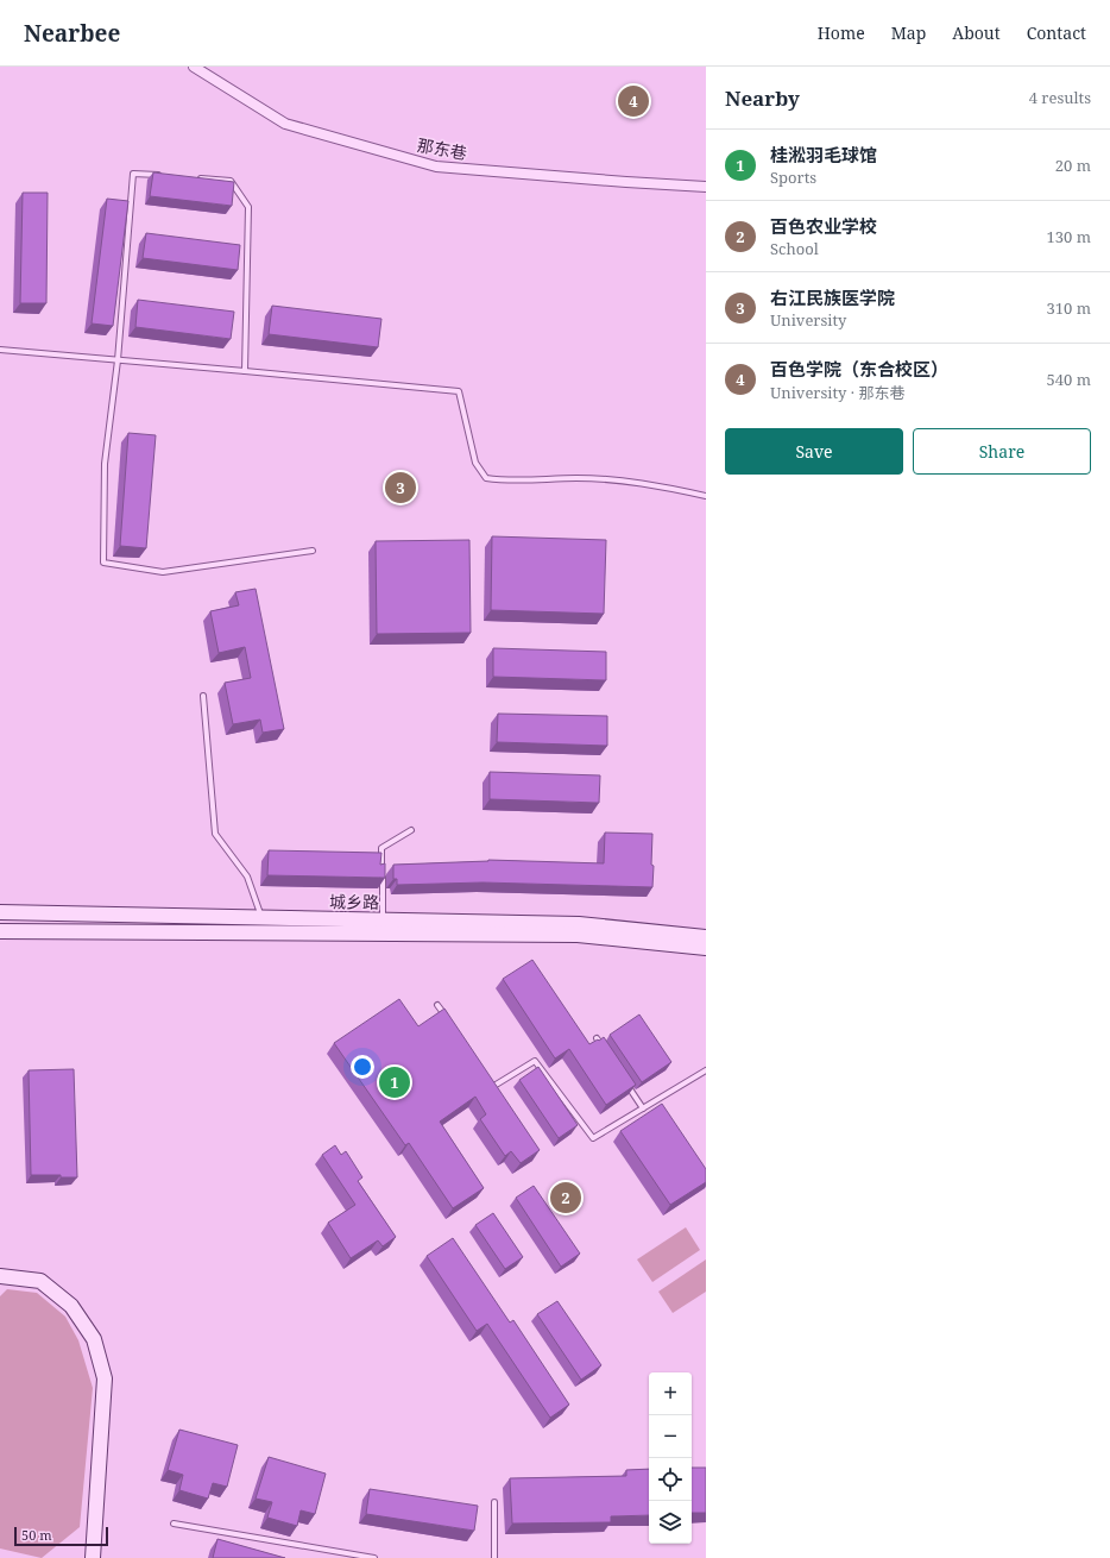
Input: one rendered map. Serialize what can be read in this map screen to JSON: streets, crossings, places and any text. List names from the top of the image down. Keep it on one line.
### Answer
{"streets":{"main road":["城乡路"],"street":["那东巷"]},"scale_bar":"50 m","page":{"header":"Nearbee","nav":["Home","Map","About","Contact"],"heading":["Nearby","4 results"],"pins":["4","3","1","2"],"list":[{"mark":"1","name":"桂淞羽毛球馆","note":"Sports","value":"20 m"},{"mark":"2","name":"百色农业学校","note":"School","value":"130 m"},{"mark":"3","name":"右江民族医学院","note":"University","value":"310 m"},{"mark":"4","name":"百色学院（东合校区）","note":"University · 那东巷","value":"540 m"}],"buttons":["Save","Share"],"map_buttons":["+","−"],"scale":"50 m"}}
